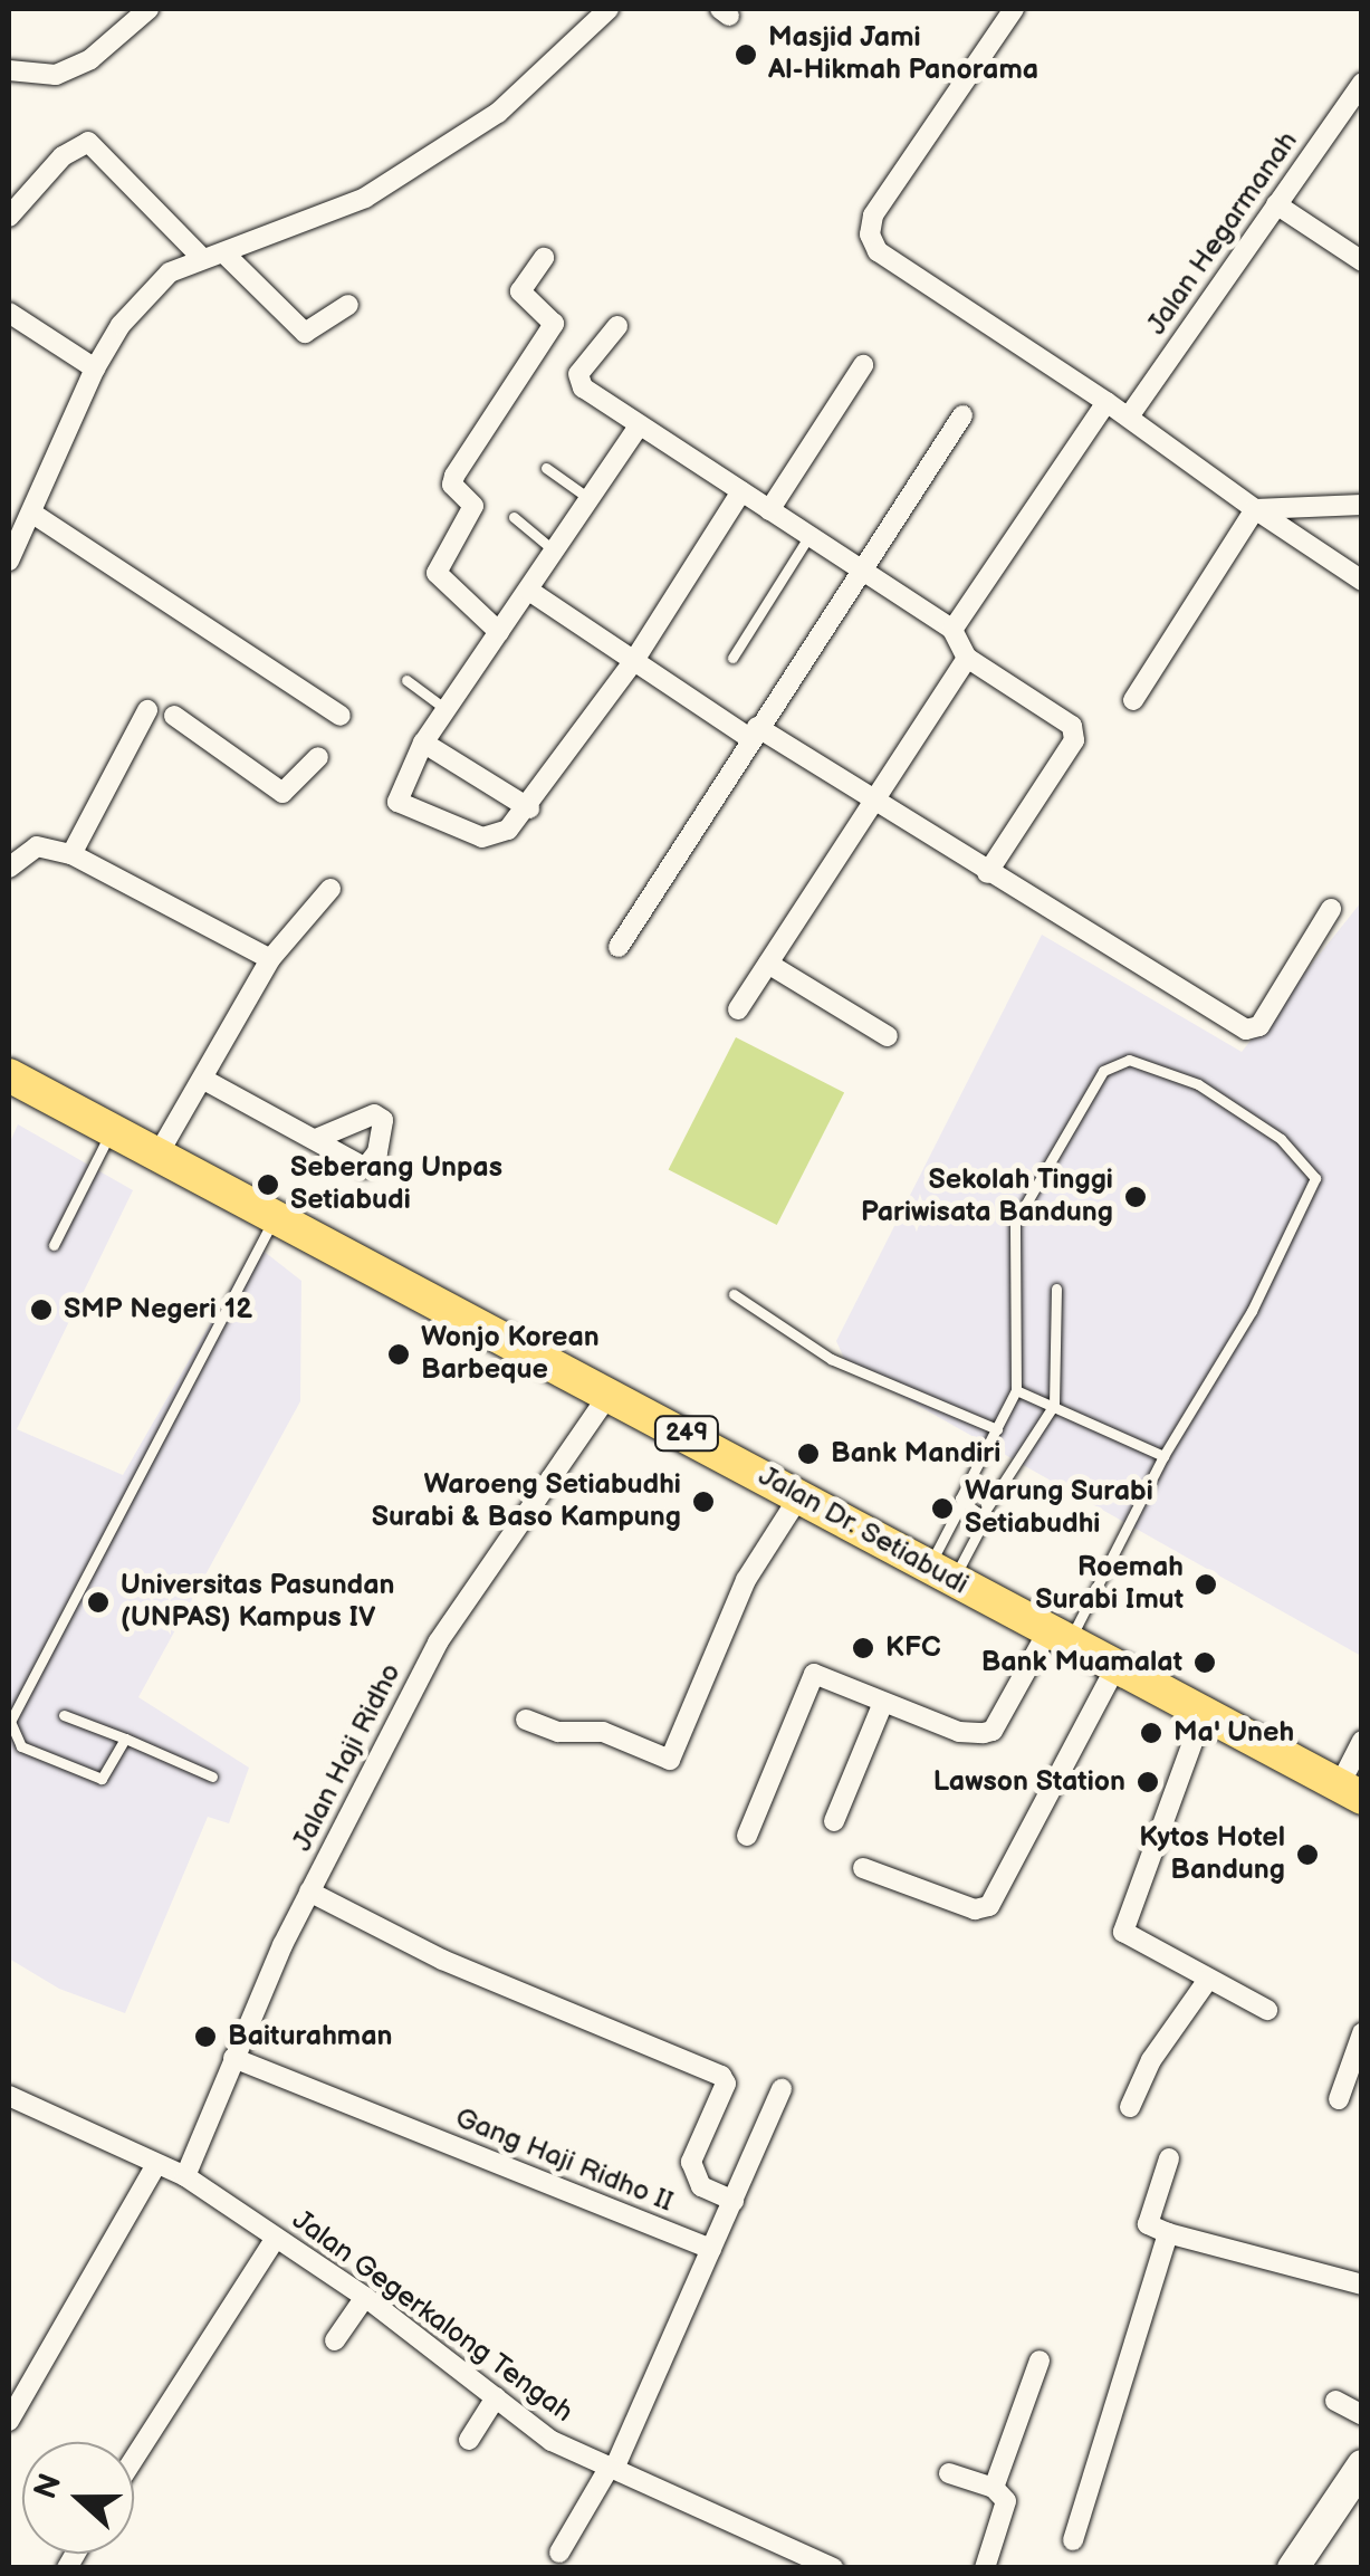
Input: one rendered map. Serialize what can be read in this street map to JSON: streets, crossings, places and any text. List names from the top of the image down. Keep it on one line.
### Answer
{"streets":{"main road":["249","Jalan Dr. Setiabudi"],"street":["Jalan Hegarmanah","Jalan Haji Ridho","Gang Haji Ridho II","Jalan Gegerkalong Tengah"]},"crossings":[["Jalan Dr. Setiabudi","Jalan Haji Ridho"],["Jalan Haji Ridho","Gang Haji Ridho II"],["Jalan Haji Ridho","Jalan Gegerkalong Tengah"]],"places":["Masjid Jami Al-Hikmah Panorama","Seberang Unpas Setiabudi","Sekolah Tinggi Pariwisata Bandung","SMP Negeri 12","Wonjo Korean Barbeque","Bank Mandiri","Waroeng Setiabudhi Surabi & Baso Kampung","Warung Surabi Setiabudhi","Roemah Surabi Imut","Universitas Pasundan (UNPAS) Kampus IV","KFC","Bank Muamalat","Ma' Uneh","Lawson Station","Kytos Hotel Bandung","Baiturahman"],"north":"left"}
